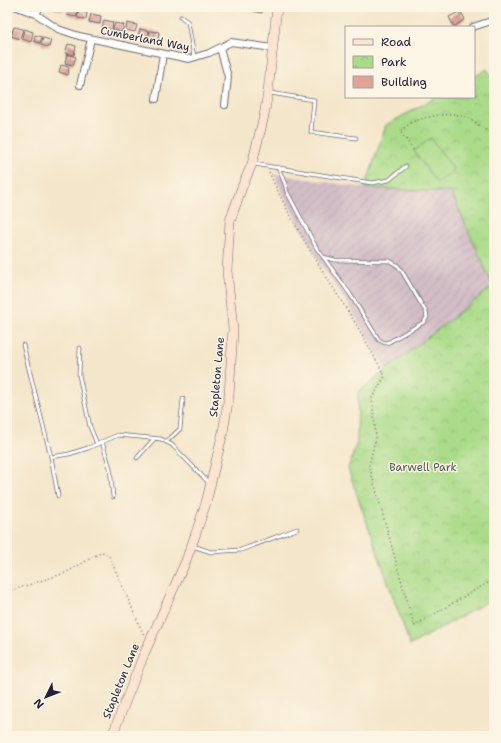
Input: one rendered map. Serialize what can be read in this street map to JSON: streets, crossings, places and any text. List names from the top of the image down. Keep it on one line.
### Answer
{"streets":{"street":["Cumberland Way","Stapleton Lane"]},"crossings":[["Cumberland Way","Stapleton Lane"]],"parks":["Barwell Park"],"legend":["Road","Park","Building"],"north":"bottom left"}
